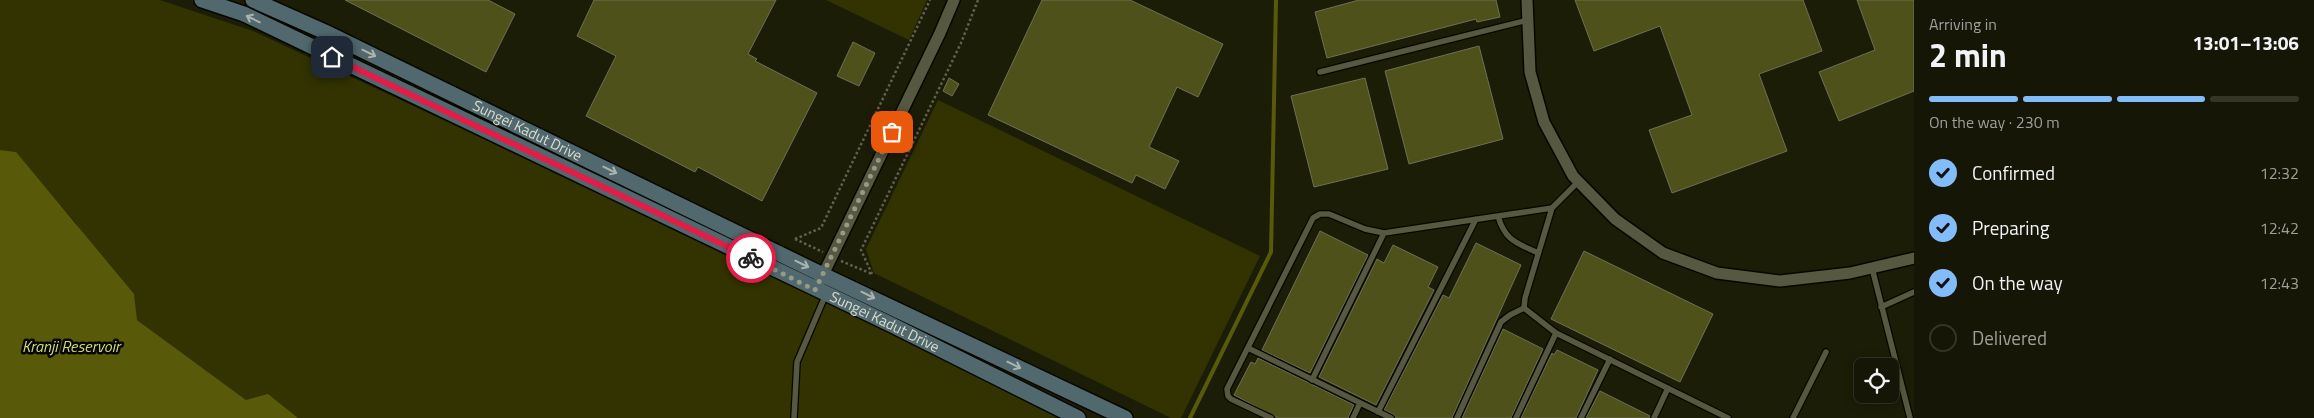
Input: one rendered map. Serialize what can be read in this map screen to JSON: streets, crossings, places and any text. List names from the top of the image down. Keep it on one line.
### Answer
{"streets":{"main road":["Sungei Kadut Drive"]},"water":["Kranji Reservoir"],"page":{"heading":["2 min","Arriving in","13:01–13:06"],"bar":"On the way · 230 m","list":[["Confirmed","12:32"],["Preparing","12:42"],["On the way","12:43"],"Delivered"]}}
